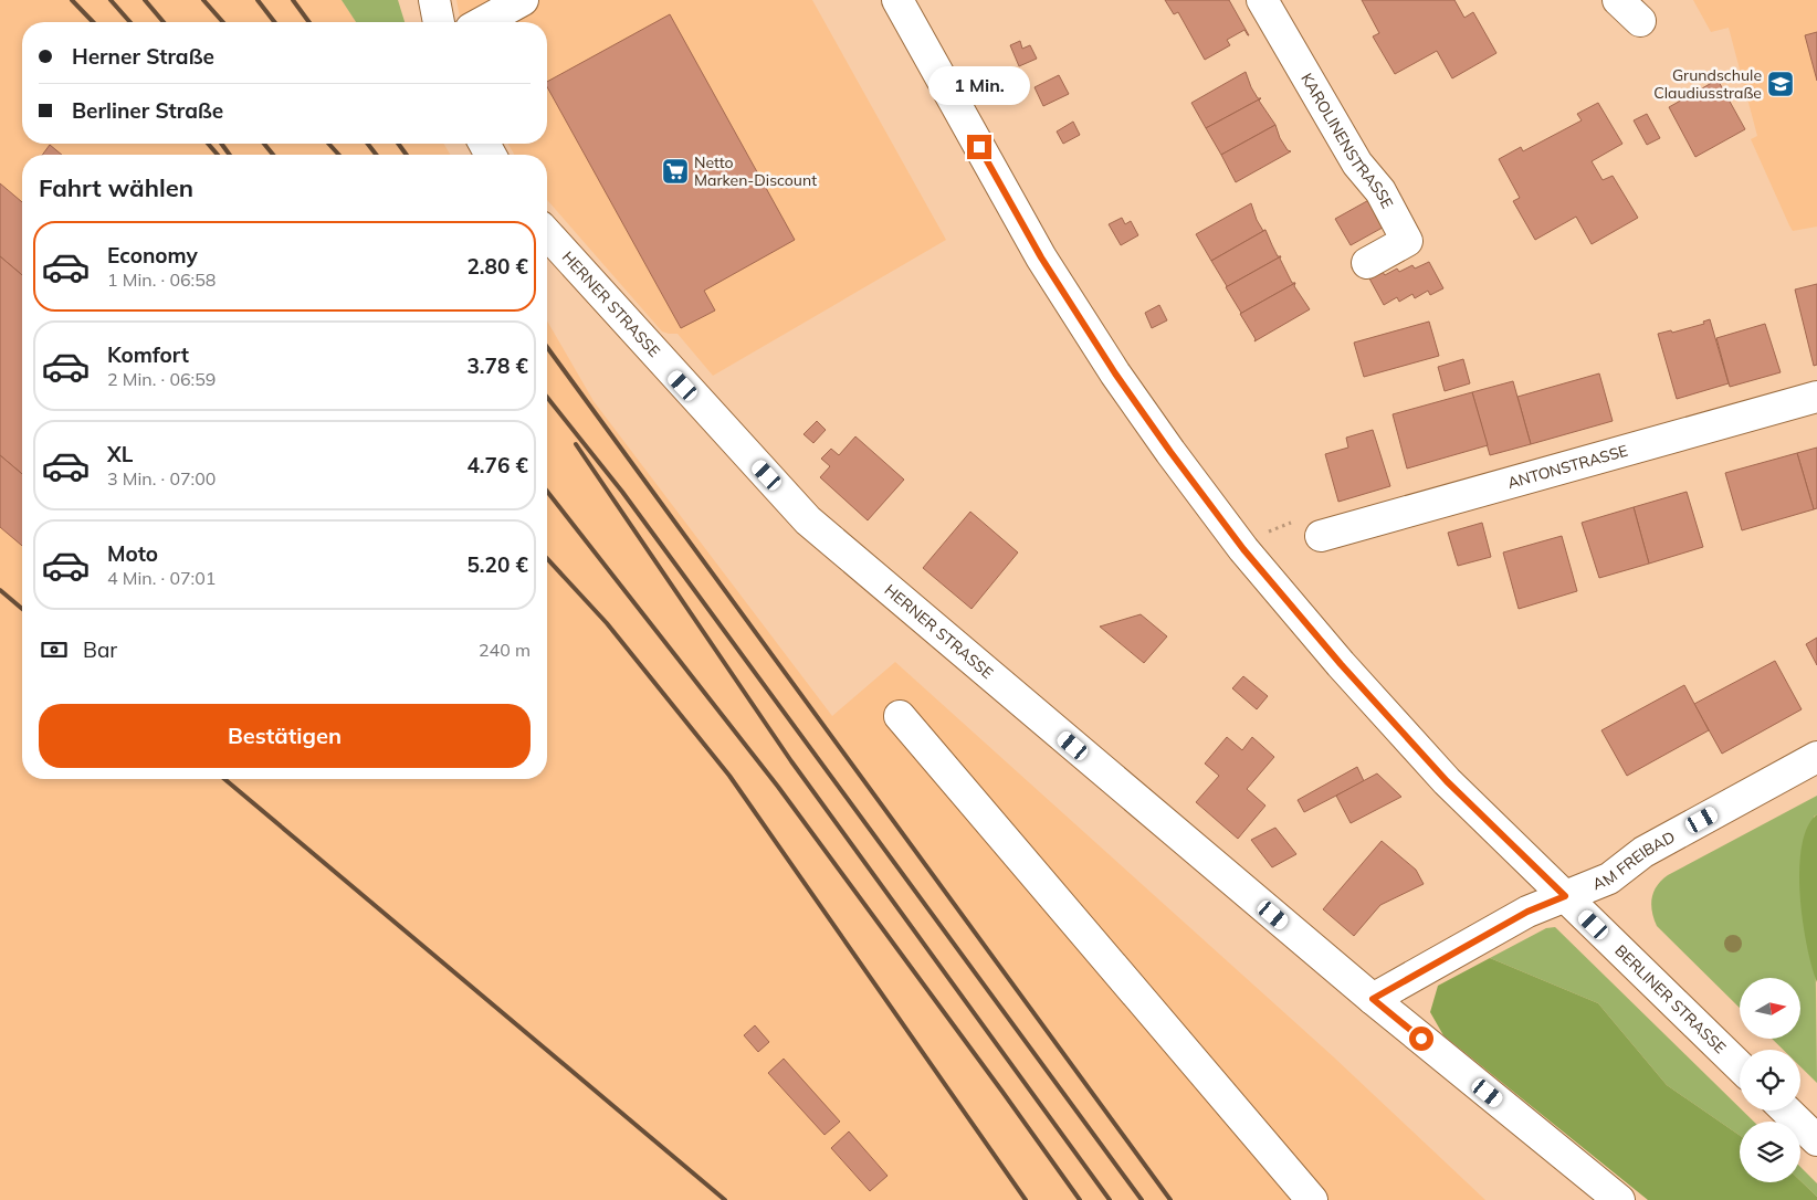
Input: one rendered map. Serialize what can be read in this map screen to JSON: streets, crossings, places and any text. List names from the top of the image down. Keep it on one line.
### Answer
{"streets":{"street":["KAROLINENSTRASSE","HERNER STRASSE","ANTONSTRASSE","AM FREIBAD","BERLINER STRASSE"]},"crossings":[["AM FREIBAD","BERLINER STRASSE"]],"places":{"school or university":["Grundschule Claudiusstraße"],"supermarket":["Netto Marken-Discount"]},"north":"right","page":{"banner":["Herner Straße","Berliner Straße"],"bubble":"1 Min.","heading":"Fahrt wählen","list":[{"name":"Economy","note":"1 Min. · 06:58","value":"2.80 €"},{"name":"Komfort","note":"2 Min. · 06:59","value":"3.78 €"},{"name":"XL","note":"3 Min. · 07:00","value":"4.76 €"},{"name":"Moto","note":"4 Min. · 07:01","value":"5.20 €"}],"pay":["Bar","240 m"],"buttons":"Bestätigen"}}
